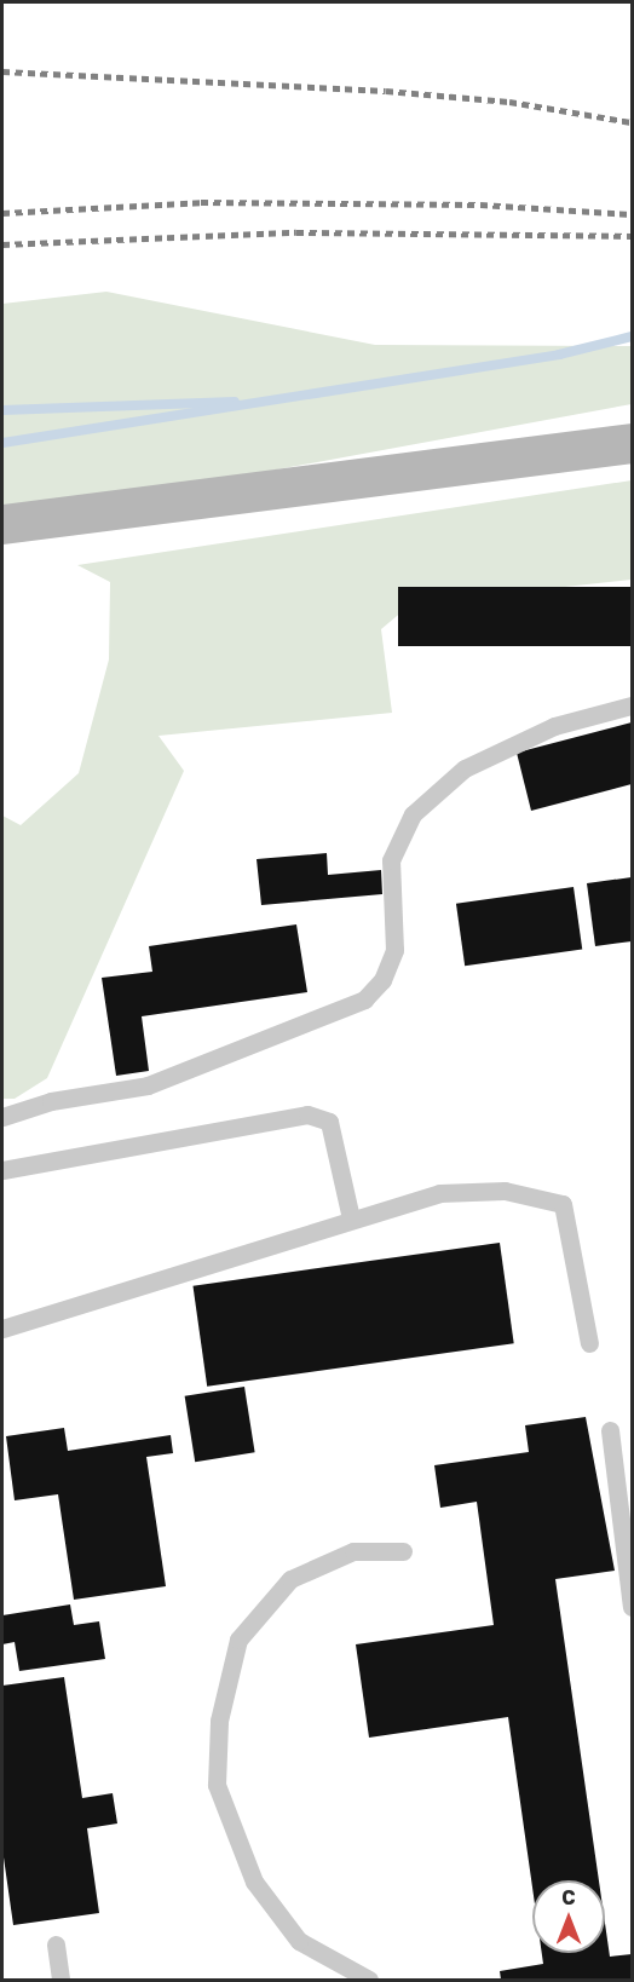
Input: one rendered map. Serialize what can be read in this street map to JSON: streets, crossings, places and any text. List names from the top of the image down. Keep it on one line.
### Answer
{"north":"top"}
